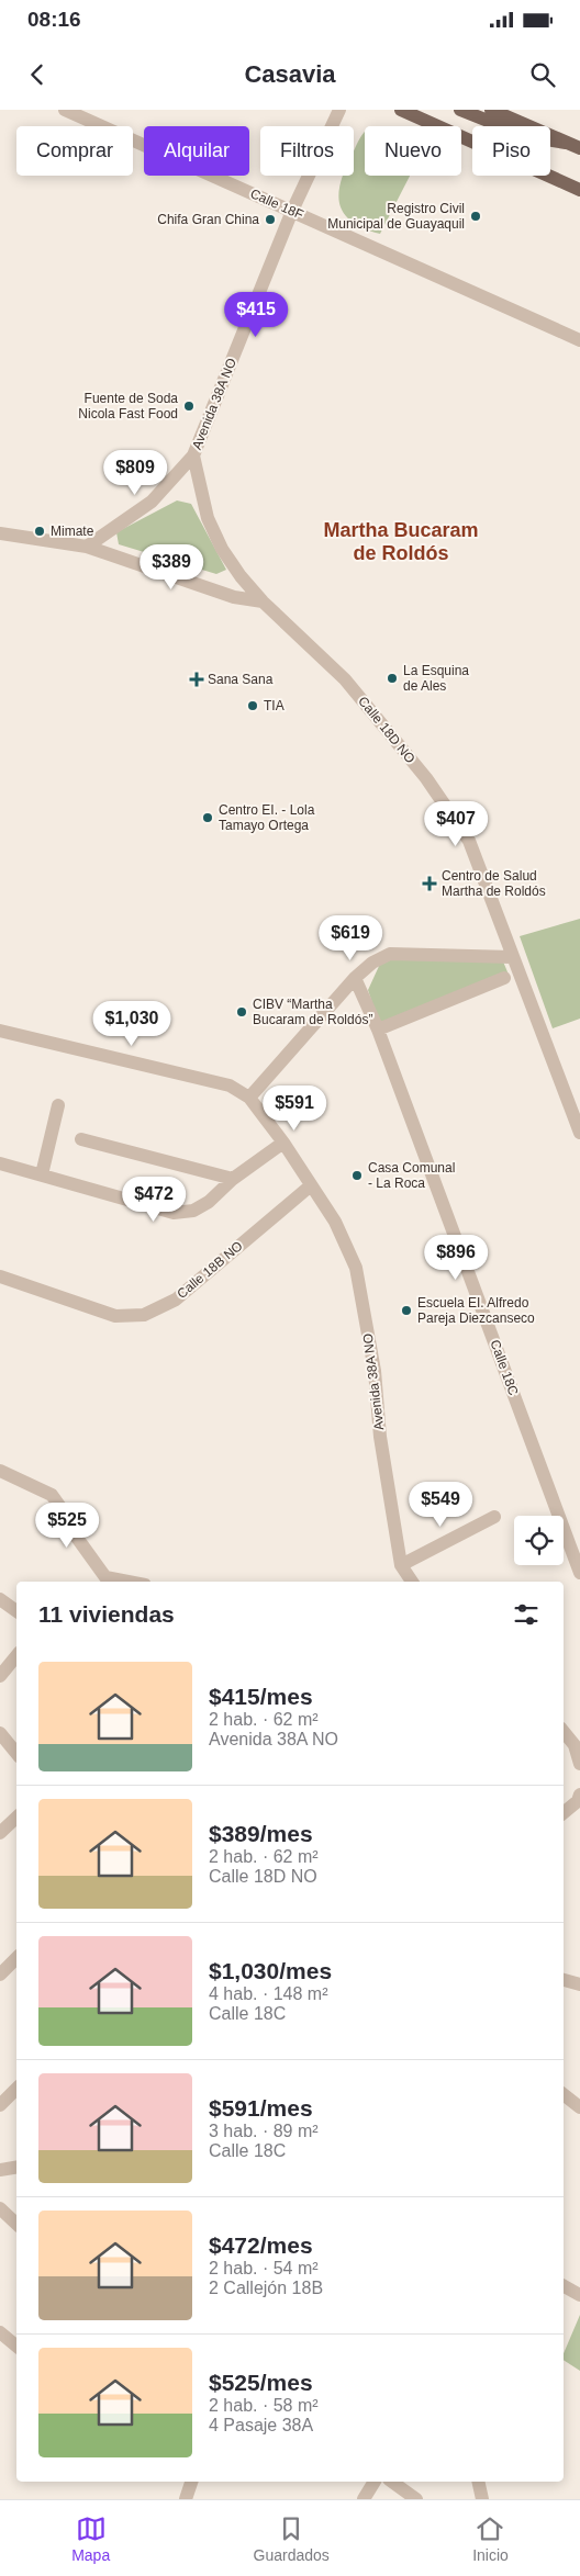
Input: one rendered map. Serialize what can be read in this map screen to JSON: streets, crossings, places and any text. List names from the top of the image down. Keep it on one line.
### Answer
{"streets":{"street":["Calle 18F","Avenida 38A NO","Calle 18D NO","Calle 18B NO","Calle 18C"]},"crossings":[["Calle 18F","Avenida 38A NO"],["Avenida 38A NO","Calle 18D NO"],["Avenida 38A NO","Calle 18B NO"]],"districts":["Martha Bucaram de Roldós"],"places":{"other":["Registro Civil Municipal de Guayaquil","Chifa Gran China","Fuente de Soda Nicola Fast Food","Mimate","La Esquina de Ales","TIA","Centro EI. - Lola Tamayo Ortega","CIBV “Martha Bucaram de Roldós”","Casa Comunal - La Roca","Escuela EI. Alfredo Pareja Diezcanseco"],"health":["Sana Sana","Centro de Salud Martha de Roldós"]},"page":{"status":"08:16","header":"Casavia","chip":["Comprar","Alquilar","Filtros","Nuevo","Piso"],"price":["$415","$809","$389","$407","$619","$1,030","$591","$472","$896","$549","$525"],"heading":"11 viviendas","list":[{"name":"$415/mes","note":"2 hab. · 62 m² · Avenida 38A NO"},{"name":"$389/mes","note":"2 hab. · 62 m² · Calle 18D NO"},{"name":"$1,030/mes","note":"4 hab. · 148 m² · Calle 18C"},{"name":"$591/mes","note":"3 hab. · 89 m² · Calle 18C"},{"name":"$472/mes","note":"2 hab. · 54 m² · 2 Callejón 18B"},{"name":"$525/mes","note":"2 hab. · 58 m² · 4 Pasaje 38A"}],"tabs":["Mapa","Guardados","Inicio"]}}
